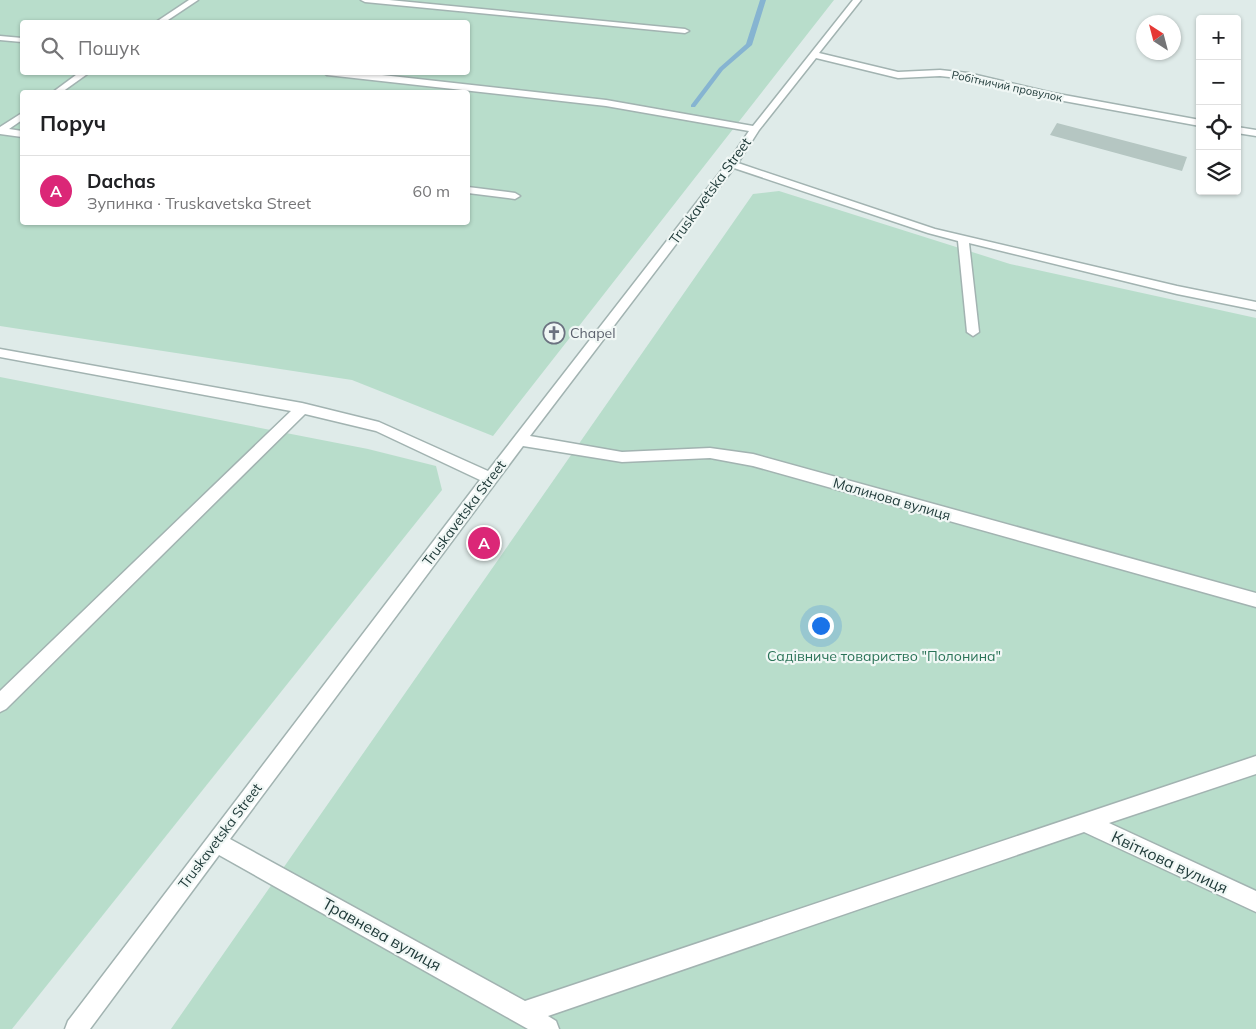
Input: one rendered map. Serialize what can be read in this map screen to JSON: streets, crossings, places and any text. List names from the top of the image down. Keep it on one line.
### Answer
{"streets":{"street":["Робітничий провулок","Truskavetska Street","Малинова вулиця","Квіткова вулиця","Травнева вулиця"]},"crossings":[["Робітничий провулок","Truskavetska Street"],["Truskavetska Street","Малинова вулиця"],["Truskavetska Street","Травнева вулиця"]],"parks":["Садівниче товариство \"Полонина\""],"places":{"church":["Chapel"]},"north":"top left","page":{"map_buttons":["+","−"],"search":"Пошук","heading":"Поруч","list":[{"mark":"A","name":"Dachas","note":"Зупинка · Truskavetska Street","value":"60 m"}],"pins":"A"}}
